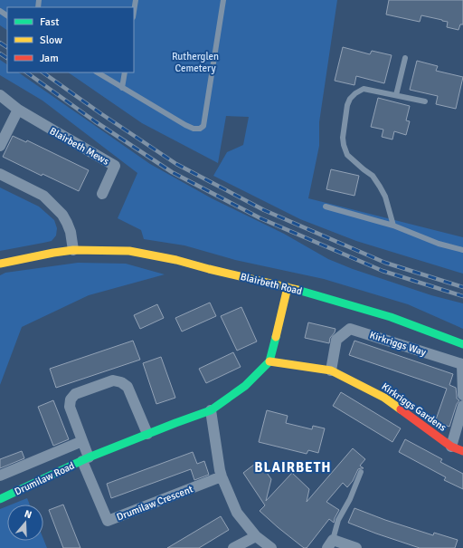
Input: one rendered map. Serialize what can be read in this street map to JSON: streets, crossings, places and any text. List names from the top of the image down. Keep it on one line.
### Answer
{"streets":{"street":["Blairbeth Mews","Blairbeth Road","Kirkriggs Way","Kirkriggs Gardens","Drumilaw Road","Drumilaw Crescent"]},"crossings":[["Kirkriggs Way","Kirkriggs Gardens"],["Kirkriggs Gardens","Drumilaw Road"],["Drumilaw Road","Drumilaw Crescent"]],"districts":["BLAIRBETH"],"parks":["Rutherglen Cemetery"],"legend":["Fast","Slow","Jam"],"north":"top"}
